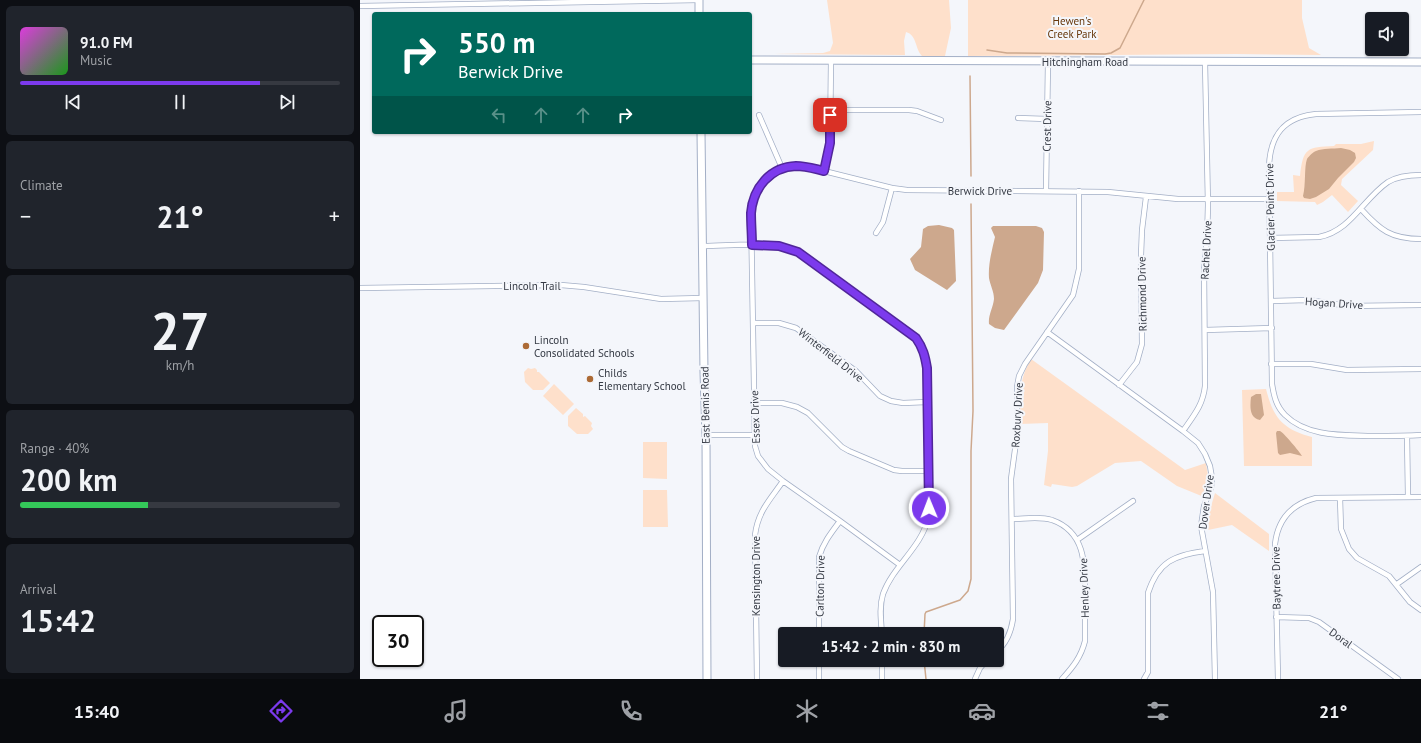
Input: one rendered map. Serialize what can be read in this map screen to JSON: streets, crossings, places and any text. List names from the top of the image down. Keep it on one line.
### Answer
{"streets":{"street":["Hitchingham Road","Crest Drive","Berwick Drive","Glacier Point Drive","Rachel Drive","Lincoln Trail","Richmond Drive","Hogan Drive","Winterfield Drive","East Bemis Road","Roxbury Drive","Essex Drive","Dover Drive","Kensington Drive","Baytree Drive","Carlton Drive","Henley Drive","Doral"]},"crossings":[["Hitchingham Road","Crest Drive"],["Hitchingham Road","Rachel Drive"],["Crest Drive","Berwick Drive"],["Berwick Drive","Glacier Point Drive"],["Berwick Drive","Rachel Drive"],["Berwick Drive","Richmond Drive"],["Berwick Drive","Roxbury Drive"],["Glacier Point Drive","Hogan Drive"],["Rachel Drive","Dover Drive"],["Lincoln Trail","East Bemis Road"],["Richmond Drive","Dover Drive"],["Winterfield Drive","Essex Drive"],["Roxbury Drive","Dover Drive"],["Roxbury Drive","Henley Drive"],["Essex Drive","Kensington Drive"],["Essex Drive","Carlton Drive"],["Baytree Drive","Doral"]],"parks":["Hewen's Creek Park"],"places":["Lincoln Consolidated Schools","Childs Elementary School"],"page":{"turn":["550 m","Berwick Drive"],"song":["91.0 FM","Music"],"tile":["Climate",["27","km/h"],["Range · 40%","200 km"],["Arrival","15:42"]],"heat":["−","21°","+"],"limit":"30","trip":"15:42 · 2 min · 830 m","tabs":["15:40","21°"]}}
